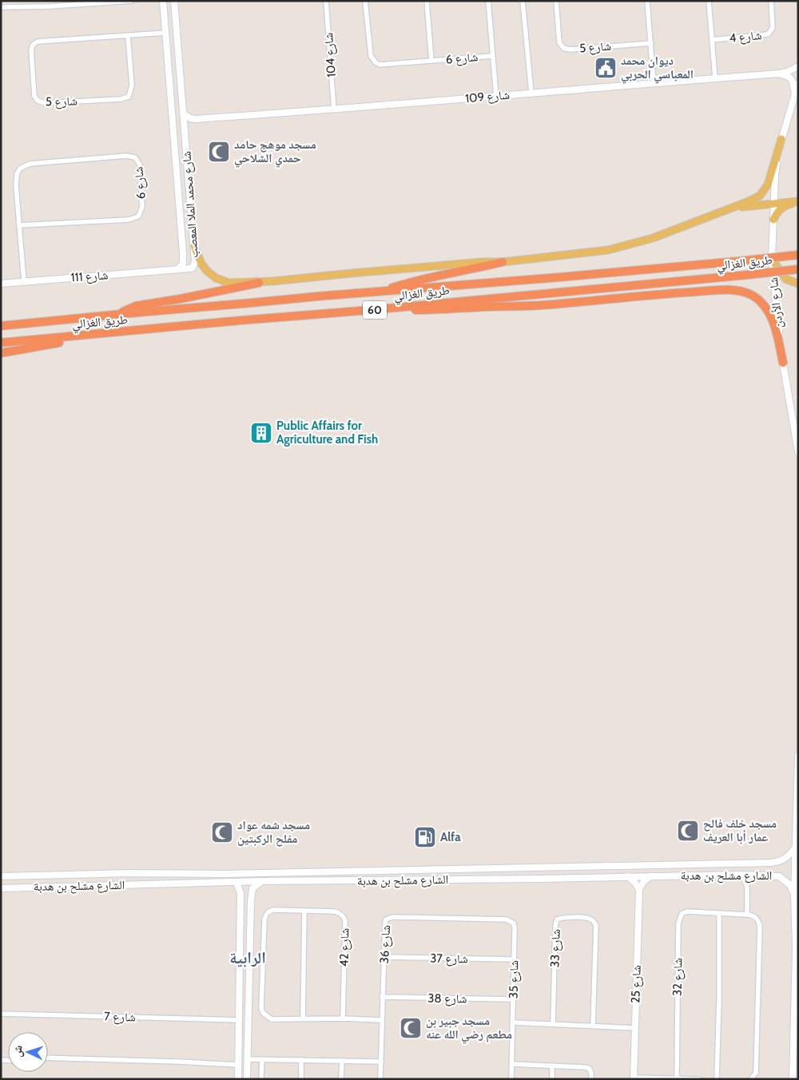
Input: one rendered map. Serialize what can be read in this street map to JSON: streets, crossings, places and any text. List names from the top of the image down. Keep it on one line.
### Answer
{"streets":{"highway":["طريق الغزالي","60"],"street":["شارع 4","شارع 5","شارع 104","شارع 6","شارع 109","شارع محمد الملا المعصب","شارع 111","شارع الأردن","الشارع مشلح بن هدبة","شارع 36","شارع 42","شارع 33","شارع 37","شارع 32","شارع 35","شارع 25","شارع 38","شارع 7"]},"crossings":[["شارع 4","شارع 109"],["شارع 5","شارع محمد الملا المعصب"],["شارع 104","شارع 109"],["شارع 6","شارع 109"],["شارع 6","شارع 111"],["شارع 109","شارع محمد الملا المعصب"],["شارع محمد الملا المعصب","شارع 111"],["شارع 36","شارع 42"],["شارع 36","شارع 37"],["شارع 36","شارع 35"],["شارع 36","شارع 38"],["شارع 37","شارع 35"],["شارع 35","شارع 38"]],"districts":["الرابية"],"places":{"public building":["ديوان محمد المعباسي الحربي"],"mosque":["مسجد موهج حامد حمدي الشلاحي","مسجد خلف فالح عمار أبا العريف","مسجد شمه عواد مفلح الركبتين","مسجد جبير بن مطعم رضي الله عنه"],"building":["Public Affairs for Agriculture and Fish"],"fuel station":["Alfa"]},"north":"left"}
